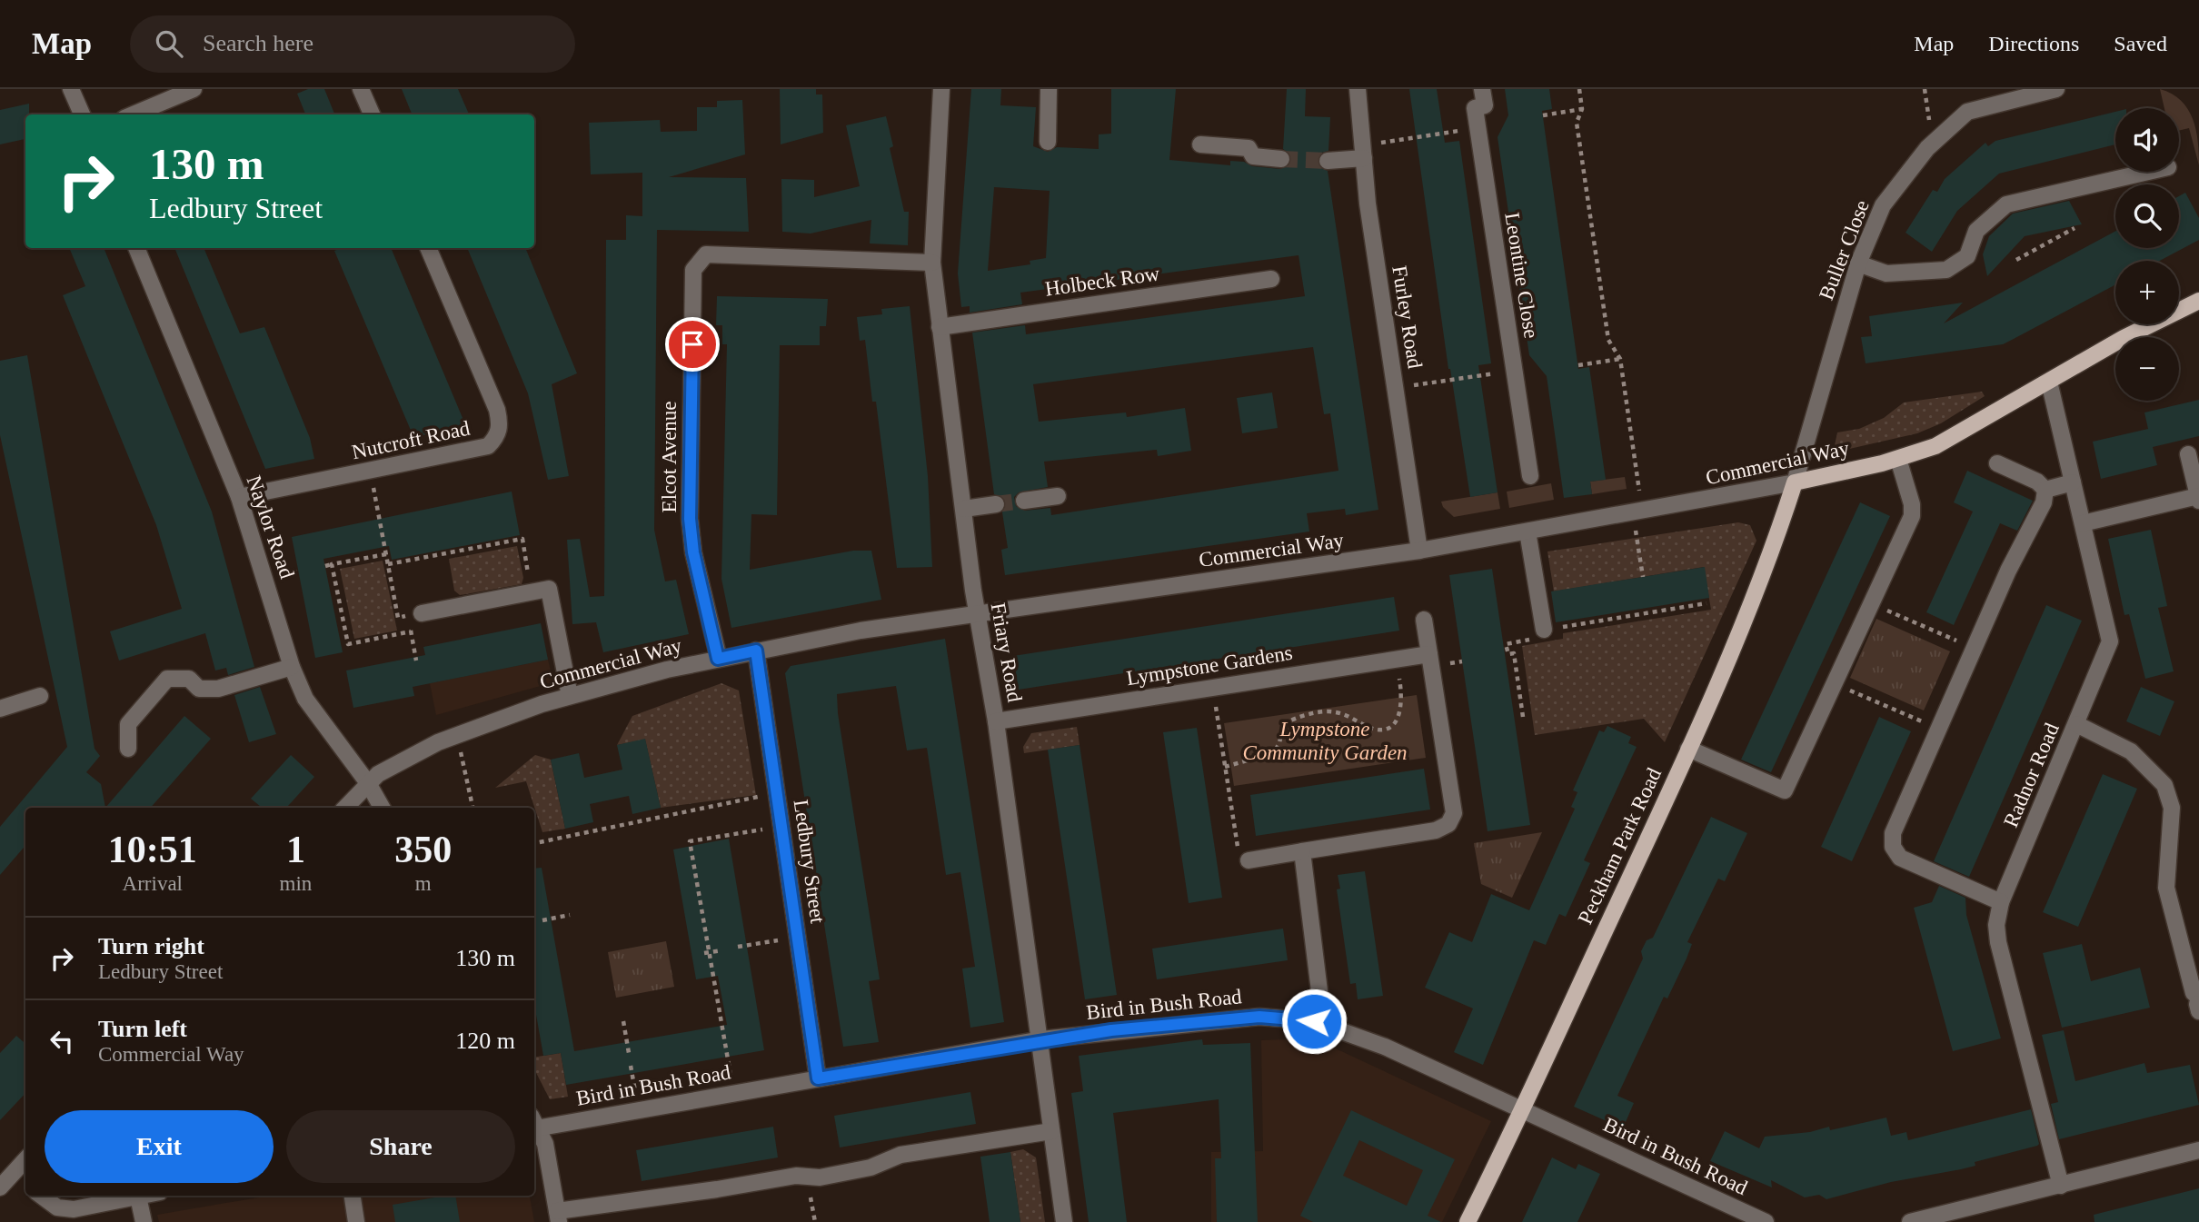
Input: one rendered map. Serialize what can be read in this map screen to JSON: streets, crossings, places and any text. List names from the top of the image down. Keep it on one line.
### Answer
{"streets":{"main road":["Commercial Way","Peckham Park Road"],"street":["Buller Close","Leontine Close","Holbeck Row","Furley Road","Nutcroft Road","Elcot Avenue","Naylor Road","Friary Road","Lympstone Gardens","Radnor Road","Ledbury Street","Bird in Bush Road"]},"crossings":[["Buller Close","Commercial Way"],["Buller Close","Peckham Park Road"],["Holbeck Row","Friary Road"],["Furley Road","Commercial Way"],["Nutcroft Road","Naylor Road"],["Elcot Avenue","Commercial Way"],["Elcot Avenue","Friary Road"],["Commercial Way","Naylor Road"],["Commercial Way","Friary Road"],["Commercial Way","Radnor Road"],["Commercial Way","Peckham Park Road"],["Commercial Way","Ledbury Street"],["Friary Road","Lympstone Gardens"],["Friary Road","Bird in Bush Road"],["Peckham Park Road","Bird in Bush Road"],["Ledbury Street","Bird in Bush Road"]],"parks":["Lympstone Community Garden"],"page":{"header":"Map","search":"Search here","nav":["Map","Directions","Saved"],"map_buttons":["+","−"],"turn":["130 m","Ledbury Street"],"eta":["10:51","Arrival","1","min","350","m"],"list":[{"name":"Turn right","note":"Ledbury Street","value":"130 m"},{"name":"Turn left","note":"Commercial Way","value":"120 m"}],"buttons":["Exit","Share"]}}
